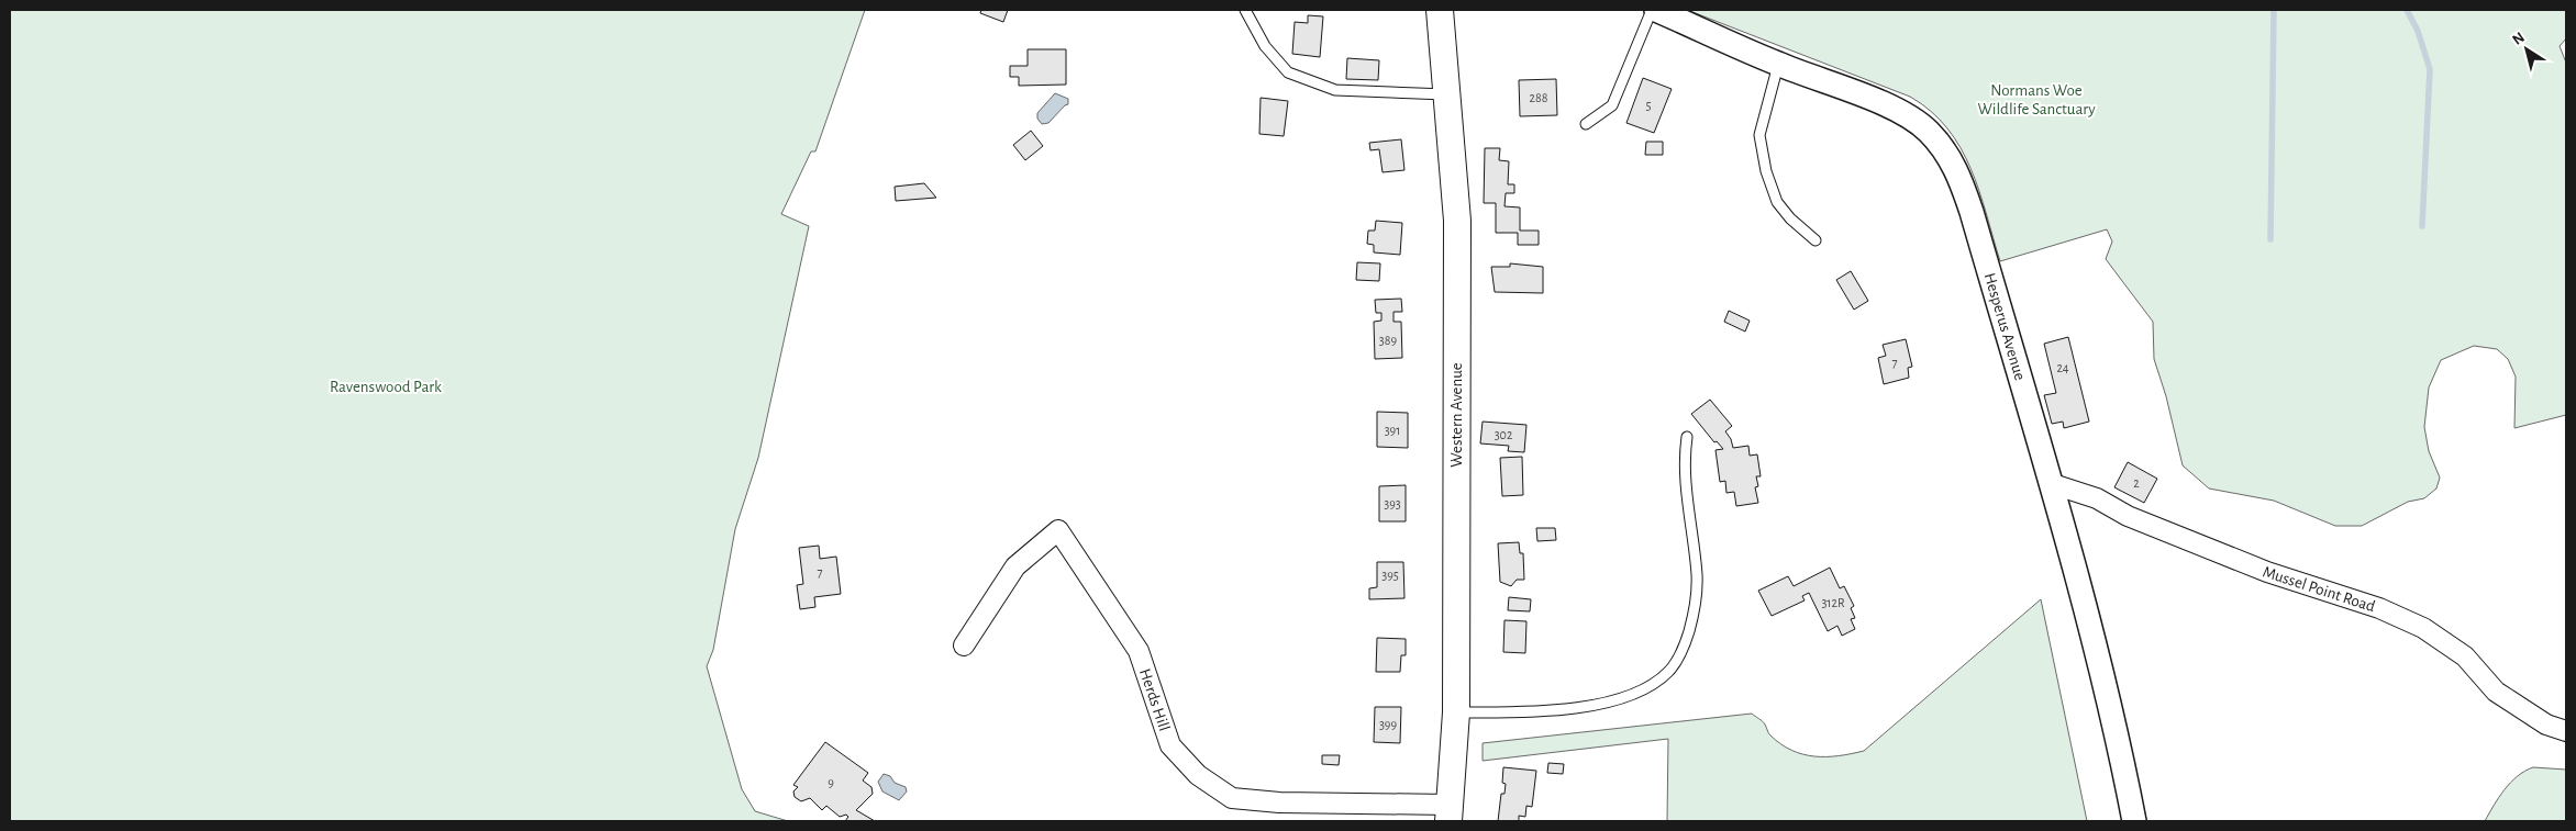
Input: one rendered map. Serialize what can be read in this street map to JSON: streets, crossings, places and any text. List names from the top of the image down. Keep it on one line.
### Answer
{"streets":{"main road":["Western Avenue"],"street":["Hesperus Avenue","Mussel Point Road","Herds Hill"]},"crossings":[["Hesperus Avenue","Mussel Point Road"],["Western Avenue","Herds Hill"]],"parks":["Normans Woe Wildlife Sanctuary","Ravenswood Park"],"house_numbers":["288","5","389","7","24","391","302","2","393","7","395","312R","399","9"],"north":"top left"}
